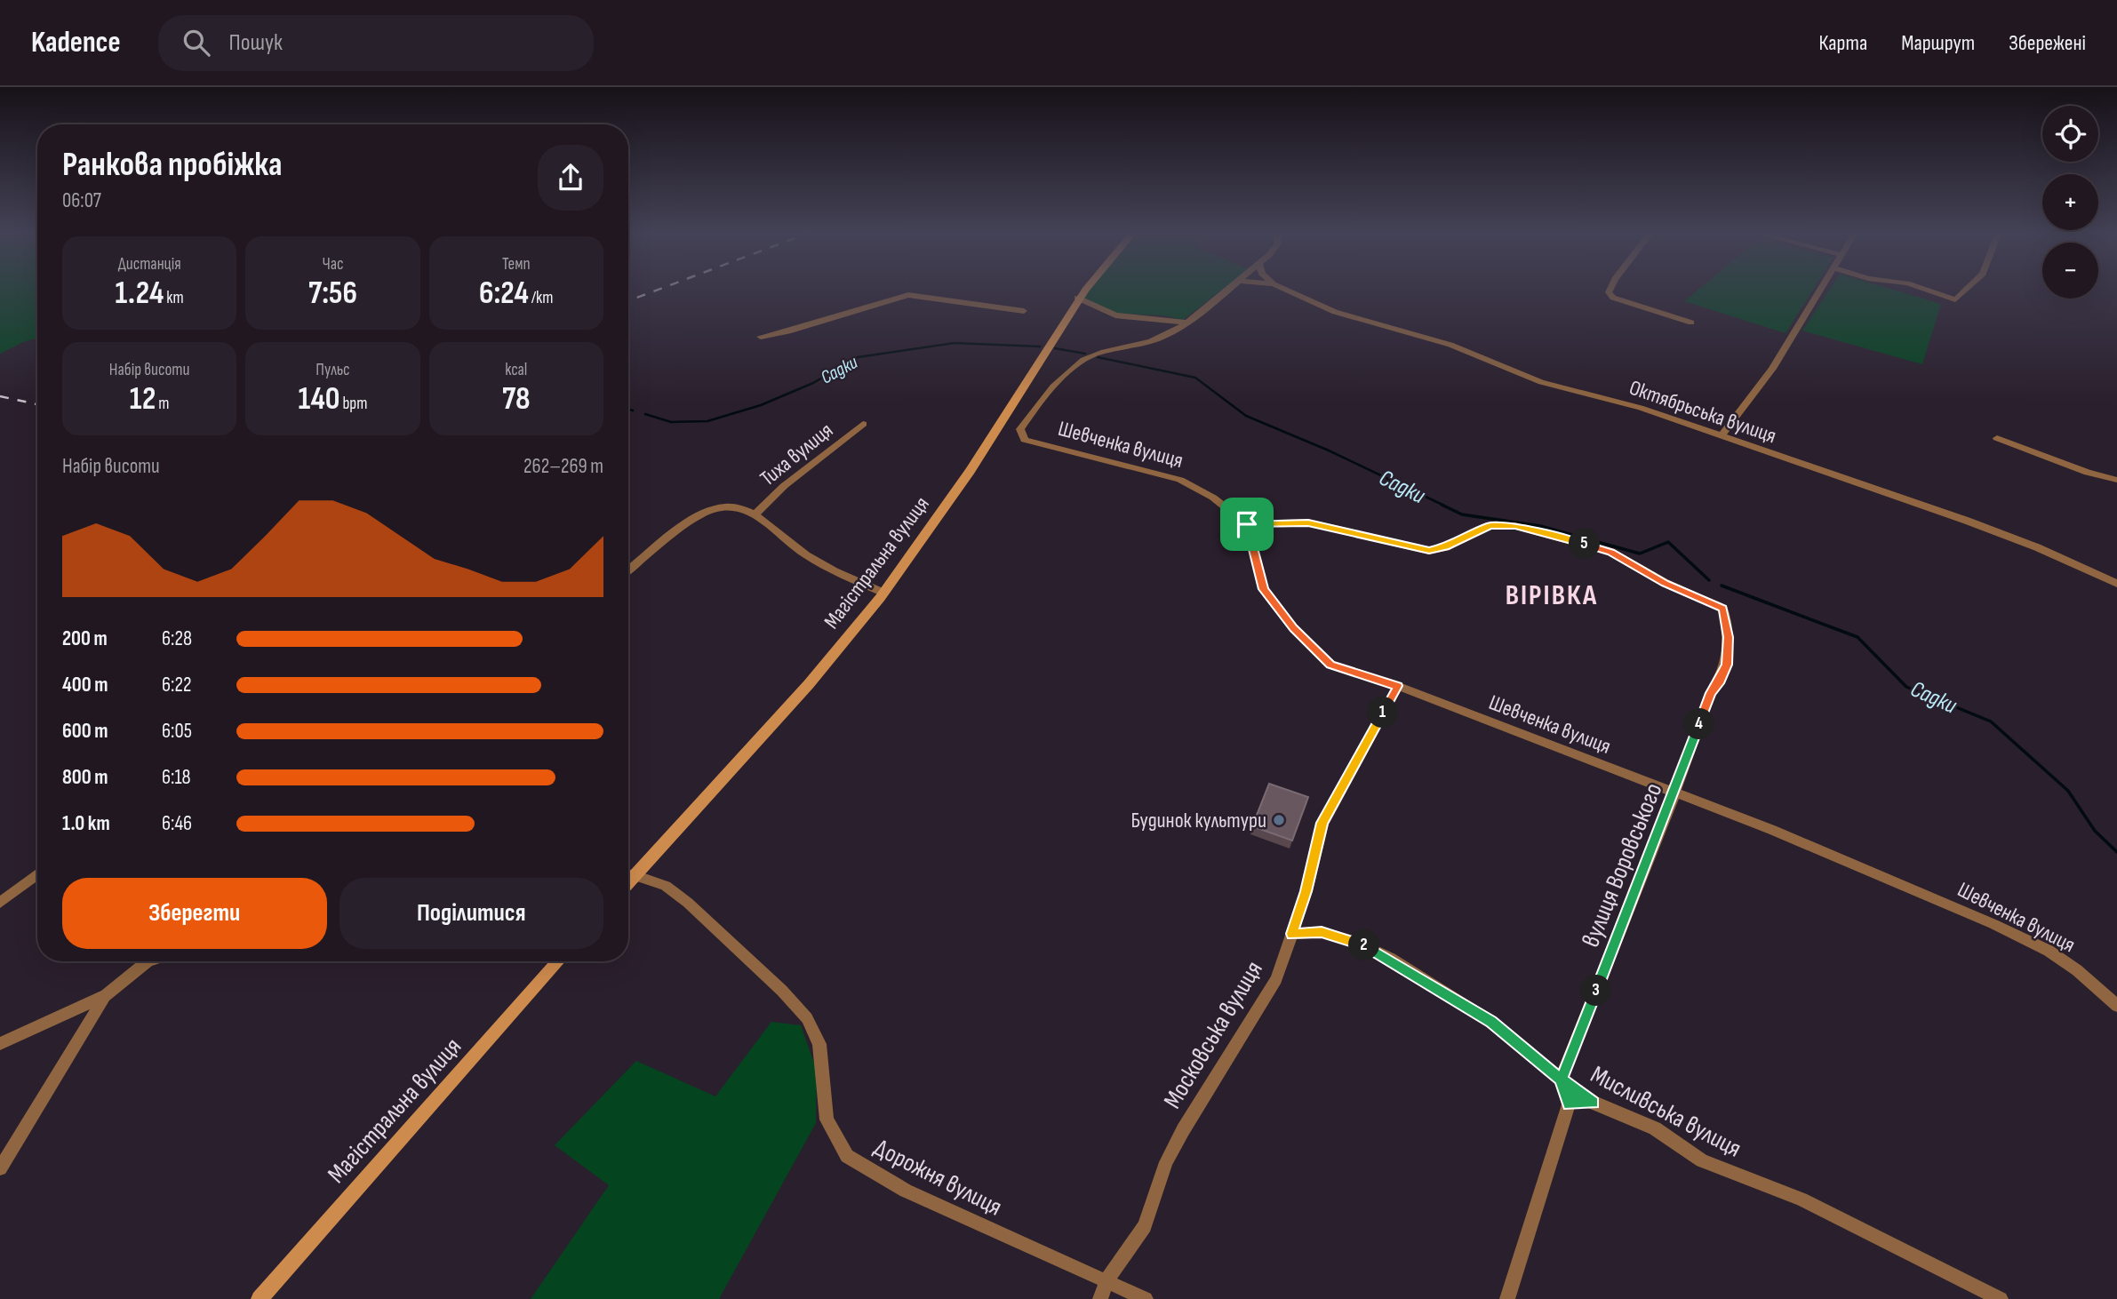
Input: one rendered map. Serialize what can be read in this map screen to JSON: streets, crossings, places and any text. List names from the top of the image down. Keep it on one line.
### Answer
{"streets":{"main road":["Магістральна вулиця"],"street":["Октябрьська вулиця","Шевченка вулиця","Тиха вулиця","вулиця Воровського","Московська вулиця","Мисливська вулиця","Дорожня вулиця"]},"crossings":[["Шевченка вулиця","вулиця Воровського"],["Шевченка вулиця","Московська вулиця"],["Тиха вулиця","Магістральна вулиця"],["вулиця Воровського","Мисливська вулиця"],["Московська вулиця","Мисливська вулиця"],["Московська вулиця","Дорожня вулиця"]],"districts":["ВІРІВКА"],"water":["Садки"],"places":["Будинок культури"],"page":{"header":"Kadence","search":"Пошук","nav":["Карта","Маршрут","Збережені"],"map_buttons":["+","−"],"heading":["Ранкова пробіжка","06:07"],"stats":[["Дистанція","1.24 km"],["Час","7:56"],["Темп","6:24 /km"],["Набір висоти","12 m"],["Пульс","140 bpm"],["kcal","78"]],"chart":["Набір висоти","262–269 m"],"pins":["5","1","4","2","3"],"list":[{"name":"200 m","note":"6:28"},{"name":"400 m","note":"6:22"},{"name":"600 m","note":"6:05"},{"name":"800 m","note":"6:18"},{"name":"1.0 km","note":"6:46"}],"buttons":["Зберегти","Поділитися"]}}
